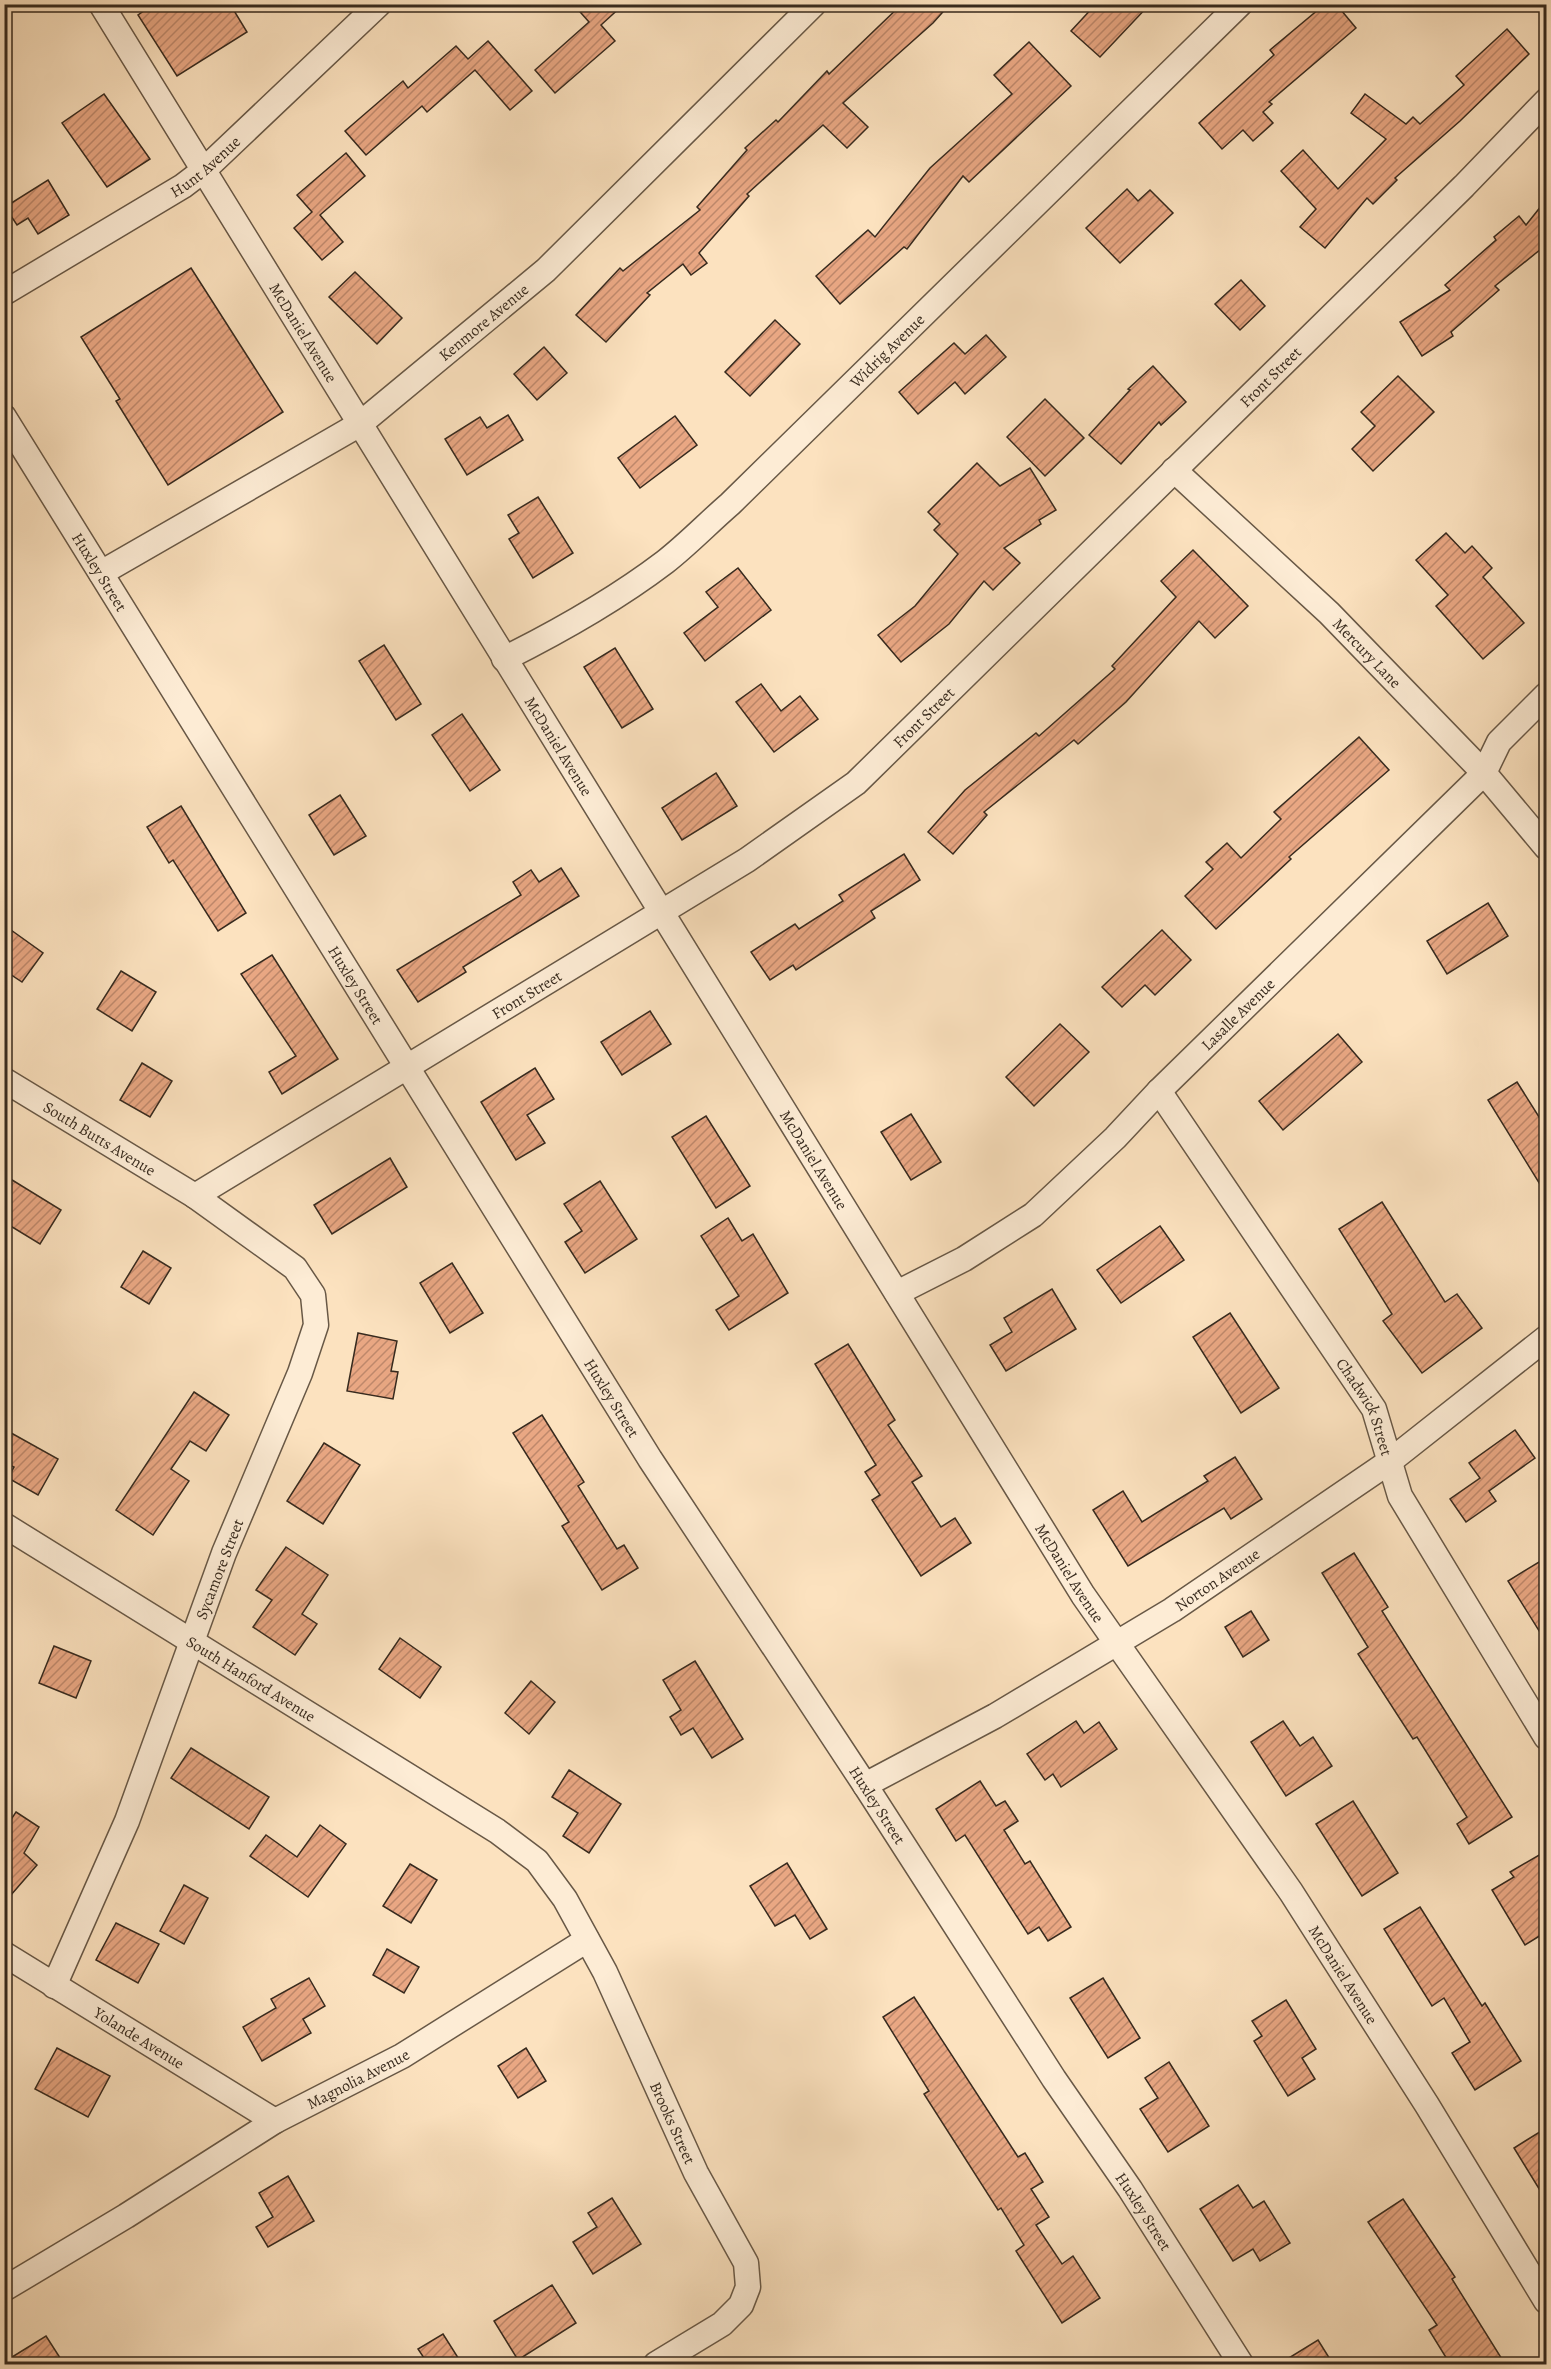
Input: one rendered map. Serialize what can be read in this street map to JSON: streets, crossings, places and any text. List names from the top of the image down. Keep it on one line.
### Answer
{"streets":{"street":["Hunt Avenue","Kenmore Avenue","McDaniel Avenue","Widrig Avenue","Front Street","Huxley Street","Mercury Lane","Lasalle Avenue","South Butts Avenue","Chadwick Street","Sycamore Street","Norton Avenue","South Hanford Avenue","Yolande Avenue","Magnolia Avenue","Brooks Street"]},"crossings":[["Hunt Avenue","McDaniel Avenue"],["Kenmore Avenue","McDaniel Avenue"],["Kenmore Avenue","Huxley Street"],["McDaniel Avenue","Widrig Avenue"],["McDaniel Avenue","Front Street"],["McDaniel Avenue","Lasalle Avenue"],["McDaniel Avenue","Norton Avenue"],["Front Street","Huxley Street"],["Front Street","Mercury Lane"],["Front Street","South Butts Avenue"],["Front Street","Sycamore Street"],["Huxley Street","Norton Avenue"],["Mercury Lane","Lasalle Avenue"],["Lasalle Avenue","Chadwick Street"],["South Butts Avenue","Sycamore Street"],["Chadwick Street","Norton Avenue"],["Sycamore Street","South Hanford Avenue"],["Sycamore Street","Yolande Avenue"],["South Hanford Avenue","Magnolia Avenue"],["South Hanford Avenue","Brooks Street"],["Yolande Avenue","Magnolia Avenue"],["Magnolia Avenue","Brooks Street"]]}
